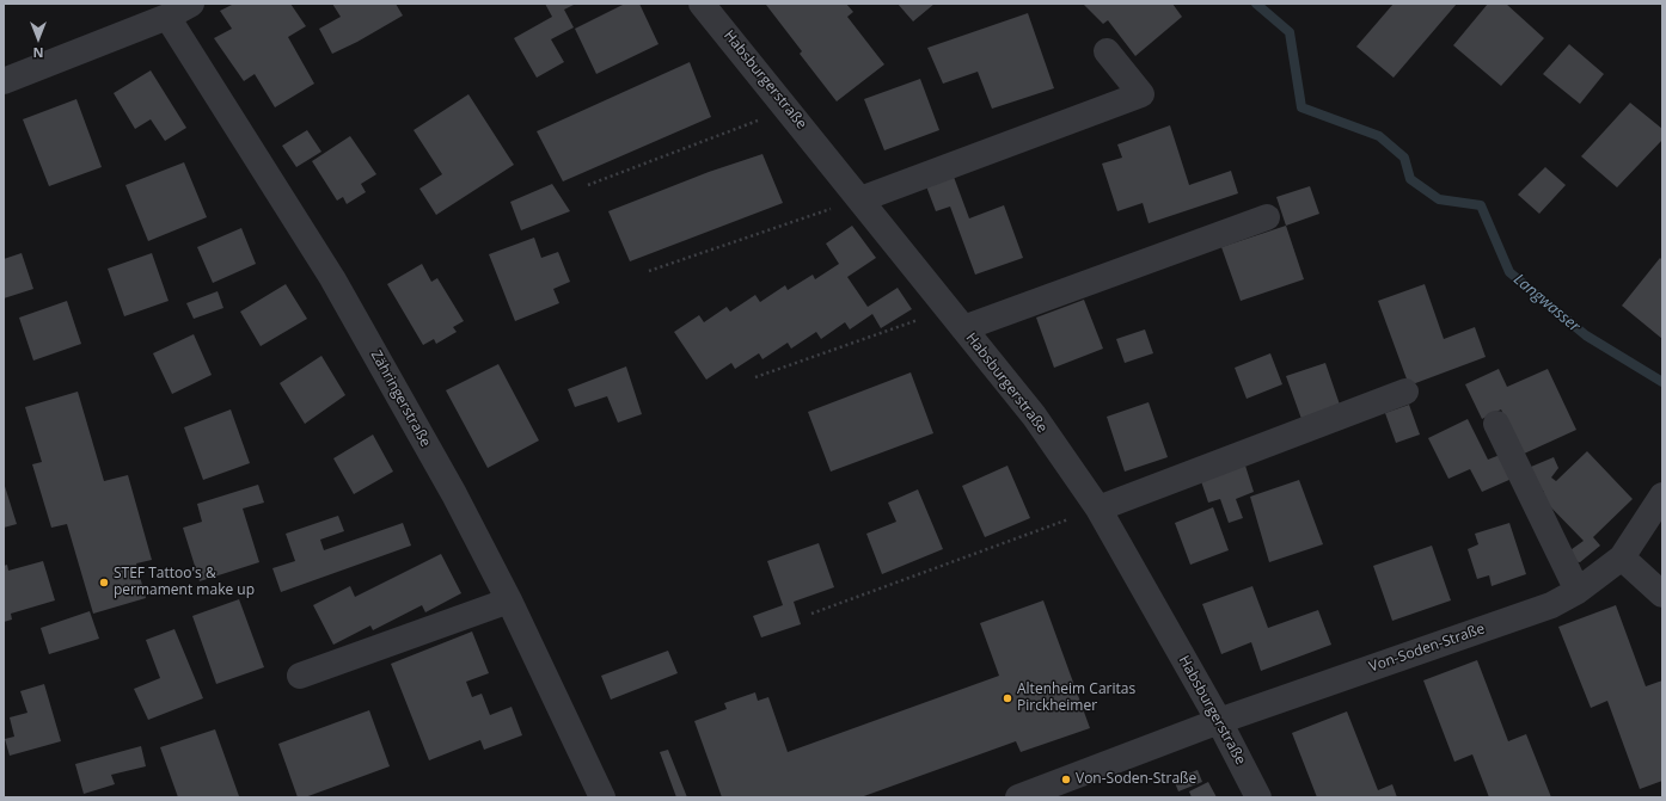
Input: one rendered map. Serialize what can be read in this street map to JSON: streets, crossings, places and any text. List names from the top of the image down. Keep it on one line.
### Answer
{"streets":{"street":["Habsburgerstraße","Zähringerstraße","Von-Soden-Straße"]},"crossings":[["Habsburgerstraße","Von-Soden-Straße"]],"water":["Langwasser"],"places":["STEF Tattoo's & permament make up","Altenheim Caritas Pirckheimer","Von-Soden-Straße"],"north":"bottom"}
